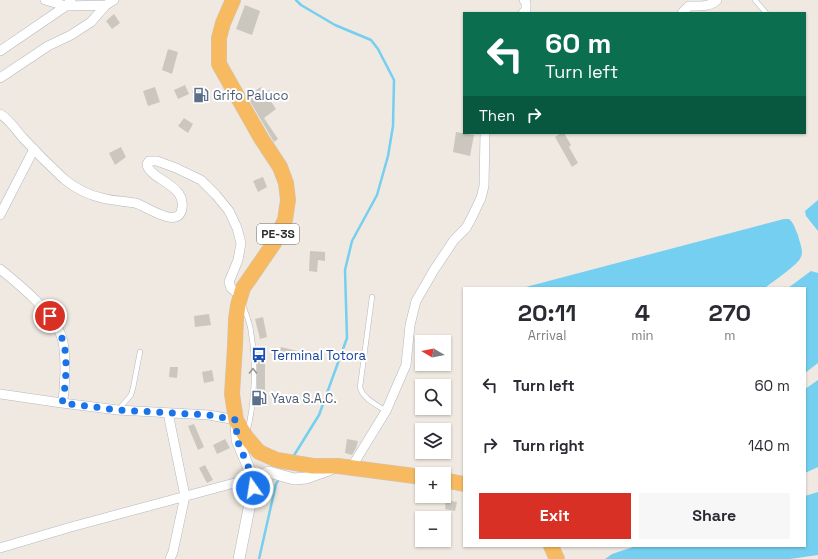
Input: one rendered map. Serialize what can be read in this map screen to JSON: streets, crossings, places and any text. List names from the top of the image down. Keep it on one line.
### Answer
{"streets":{"highway":["PE-3S"]},"places":{"fuel station":["Grifo Paluco","Yava S.A.C."],"bus stop":["Terminal Totora"]},"north":"left","page":{"turn":["60 m","Turn left"],"then":"Then","eta":["20:11","Arrival","4","min","270","m"],"map_buttons":["+","−"],"list":[{"name":"Turn left","value":"60 m"},{"name":"Turn right","value":"140 m"}],"buttons":["Exit","Share"]}}
